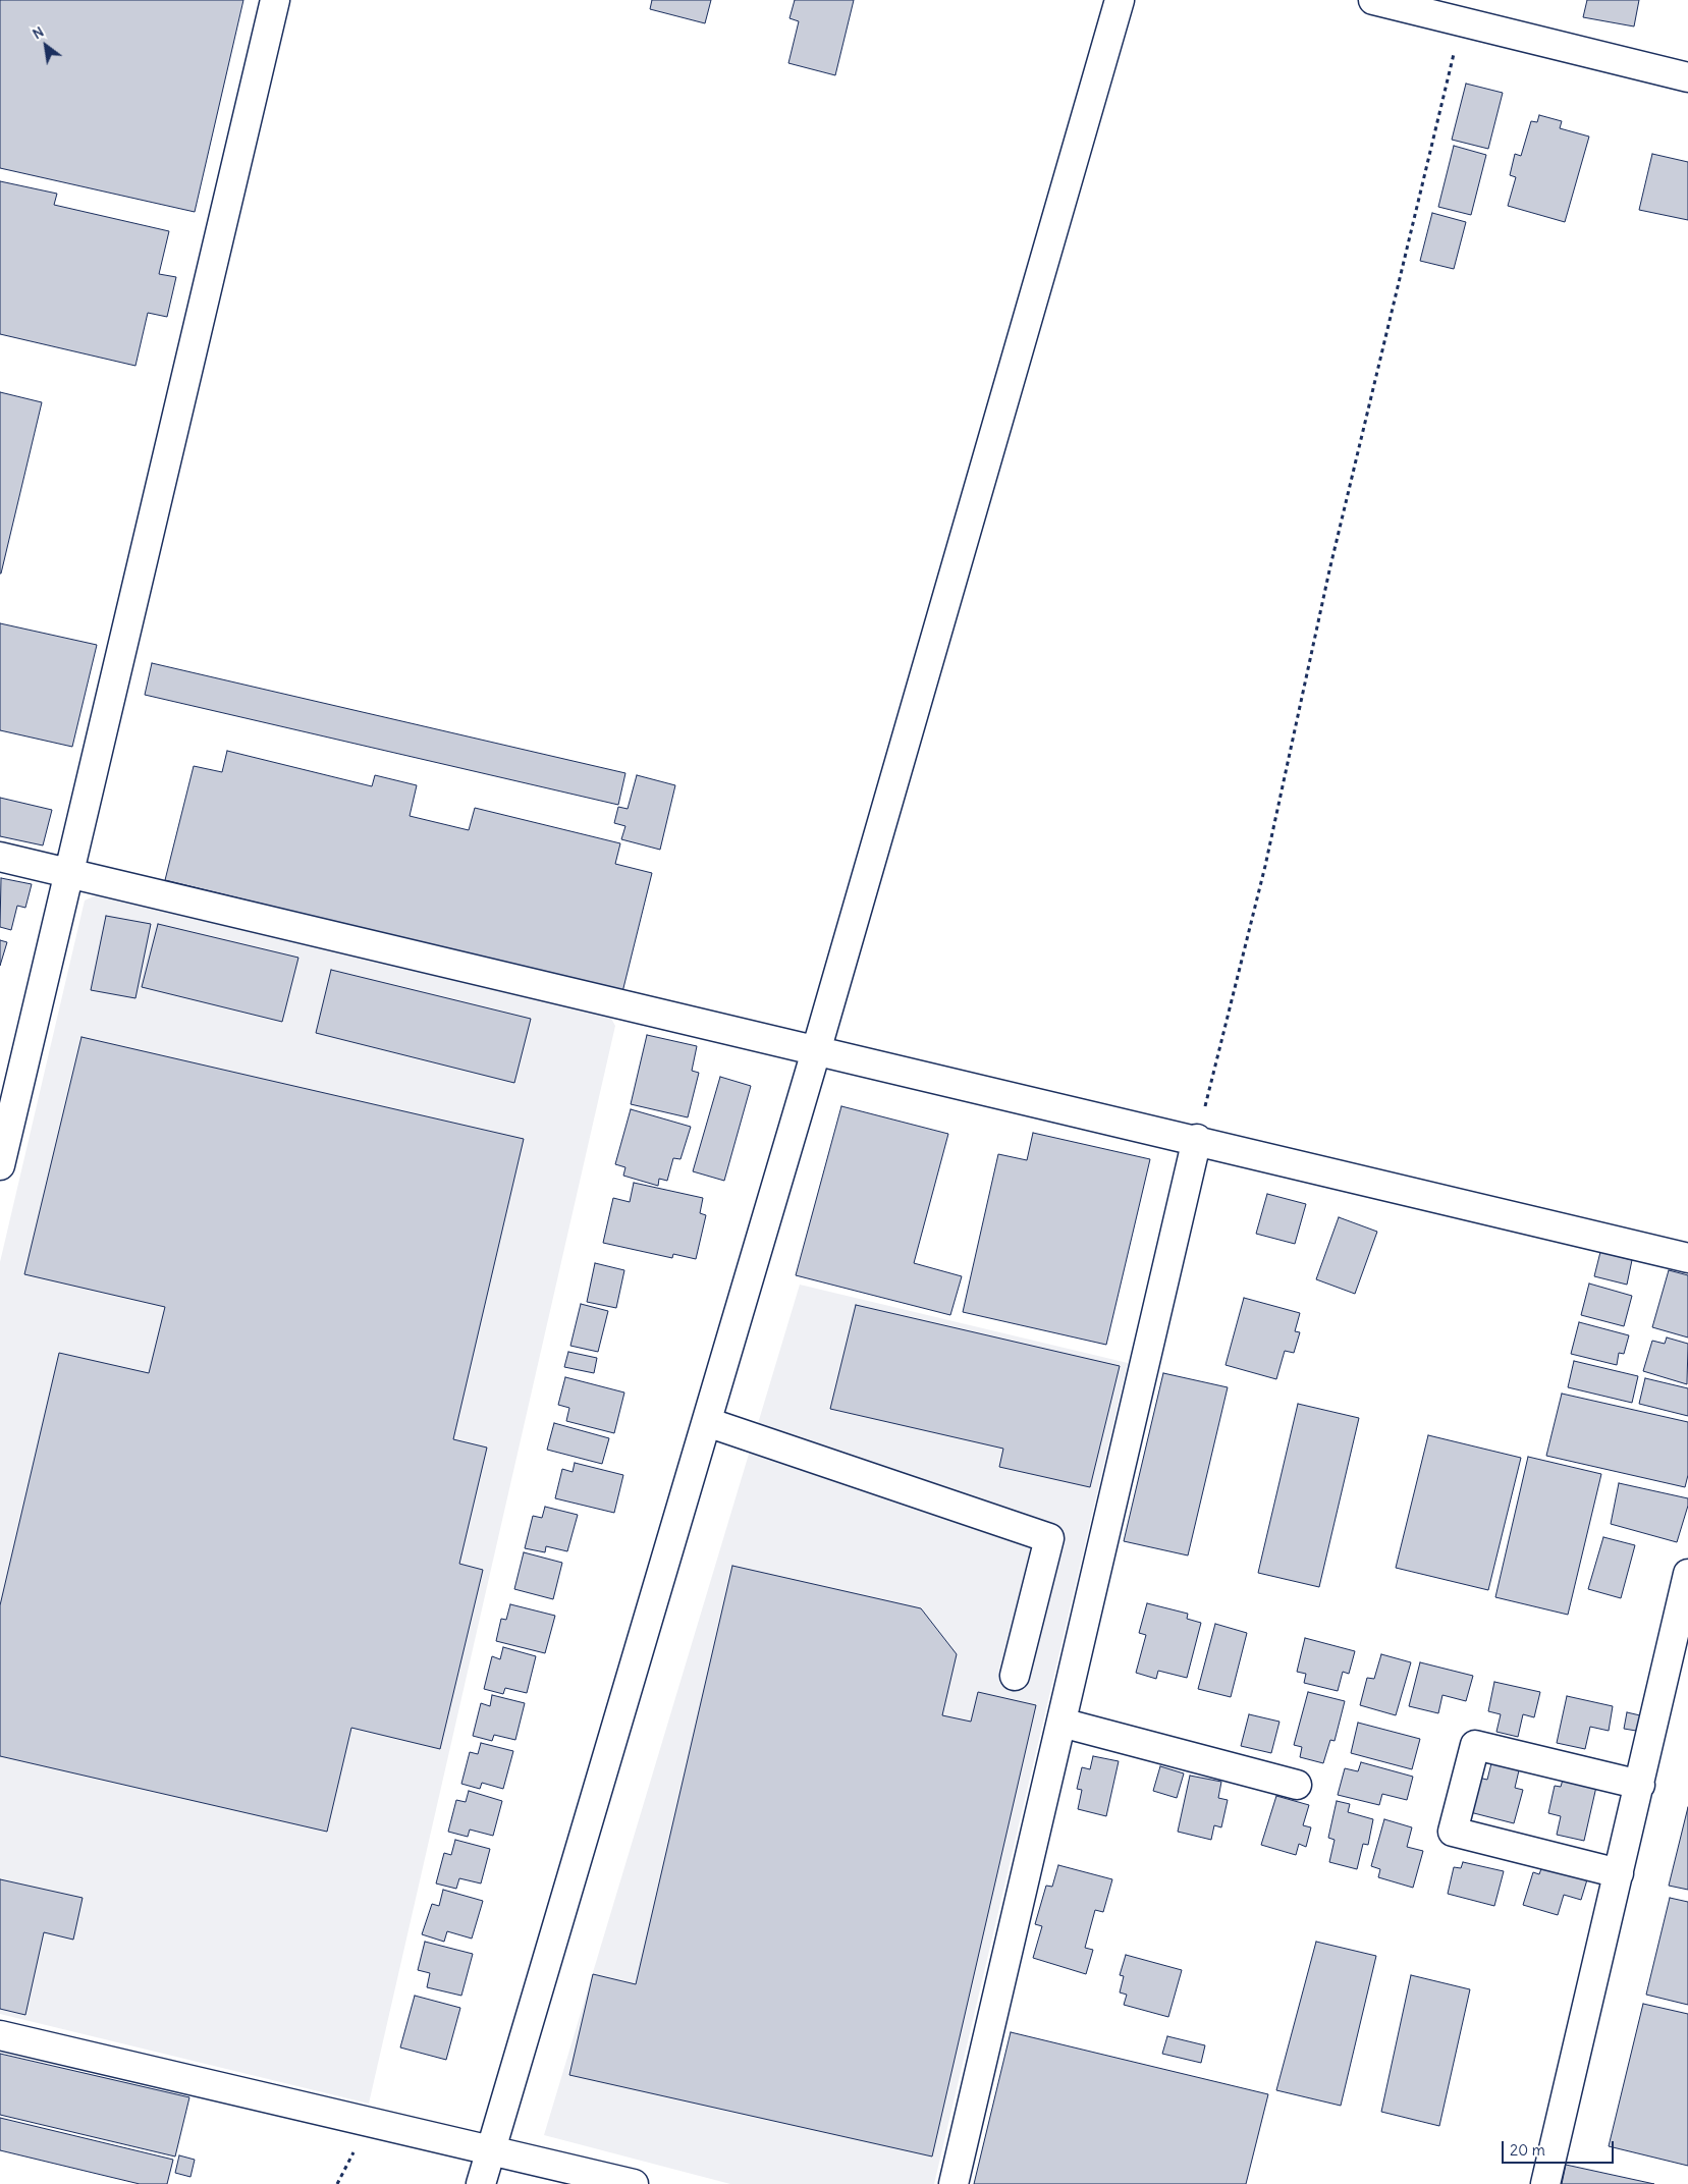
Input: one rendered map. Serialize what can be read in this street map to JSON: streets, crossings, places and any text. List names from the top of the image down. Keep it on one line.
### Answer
{"scale_bar":"20 m","north":"top left"}
